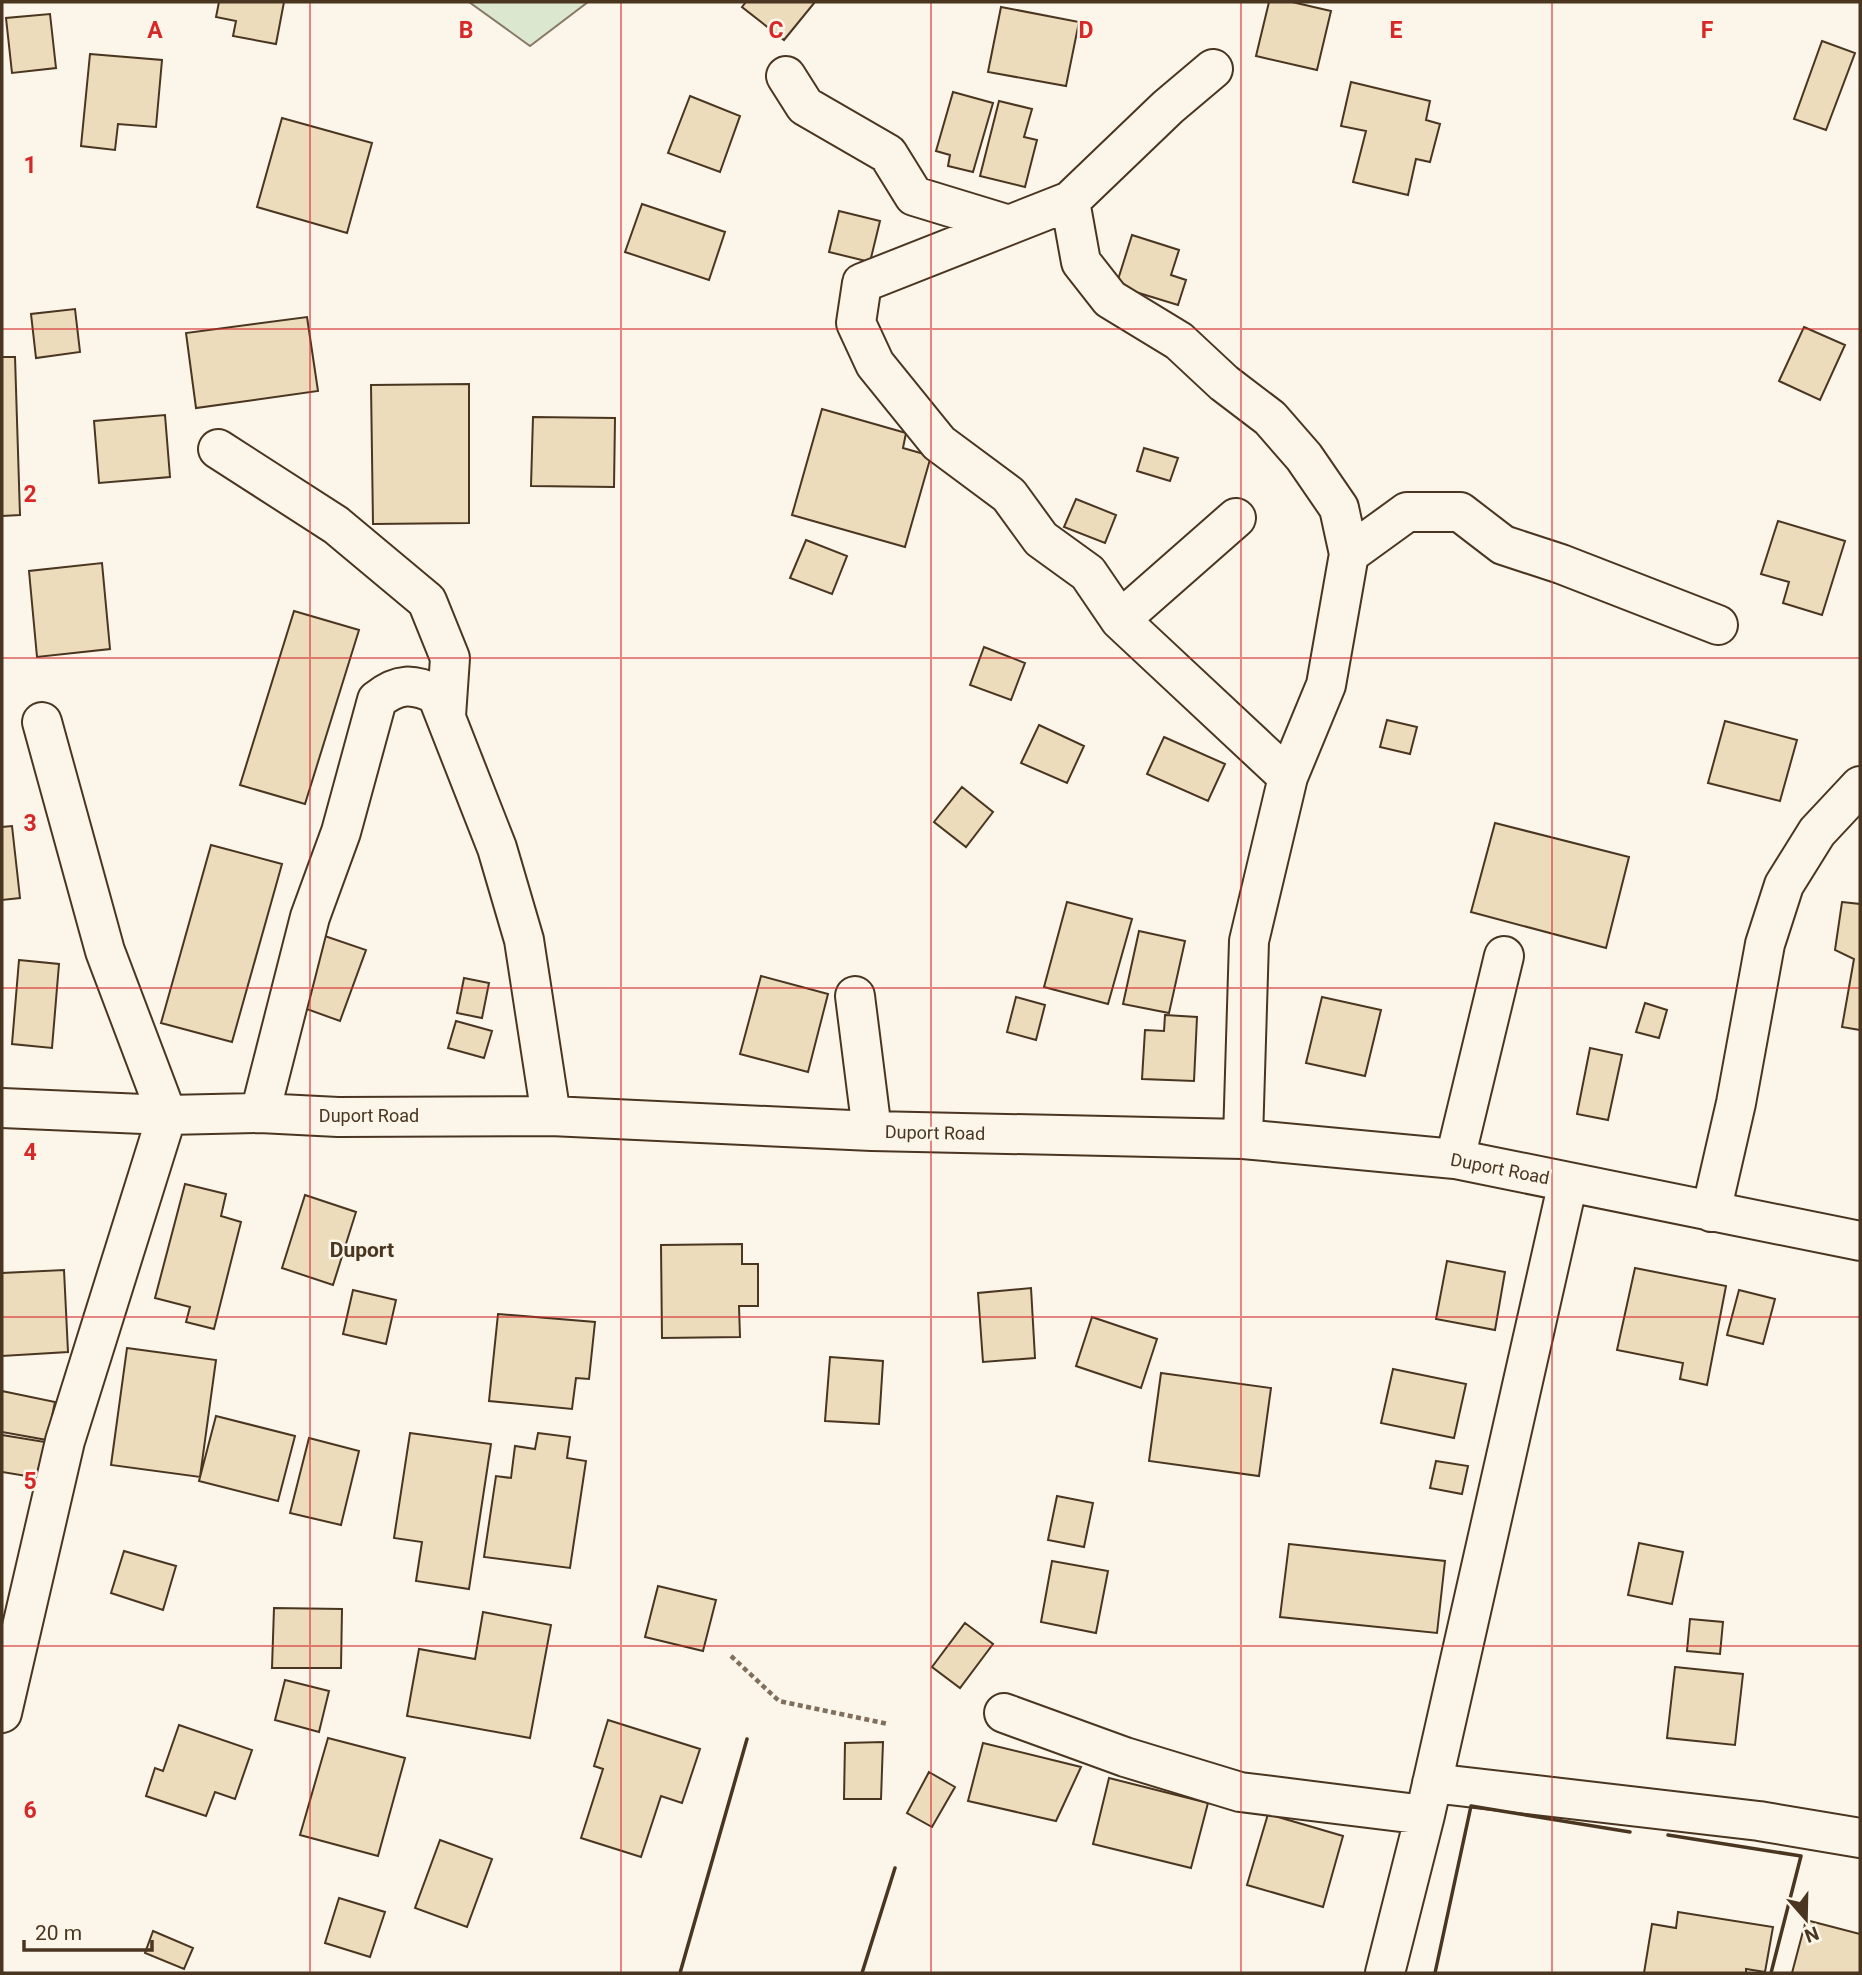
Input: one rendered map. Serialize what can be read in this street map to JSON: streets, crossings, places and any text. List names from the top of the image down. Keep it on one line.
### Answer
{"streets":{"street":["Duport Road"]},"districts":["Duport"],"scale_bar":"20 m","north":"bottom","grid":{"columns":["A","B","C","D","E","F"],"rows":["1","2","3","4","5","6"]}}
